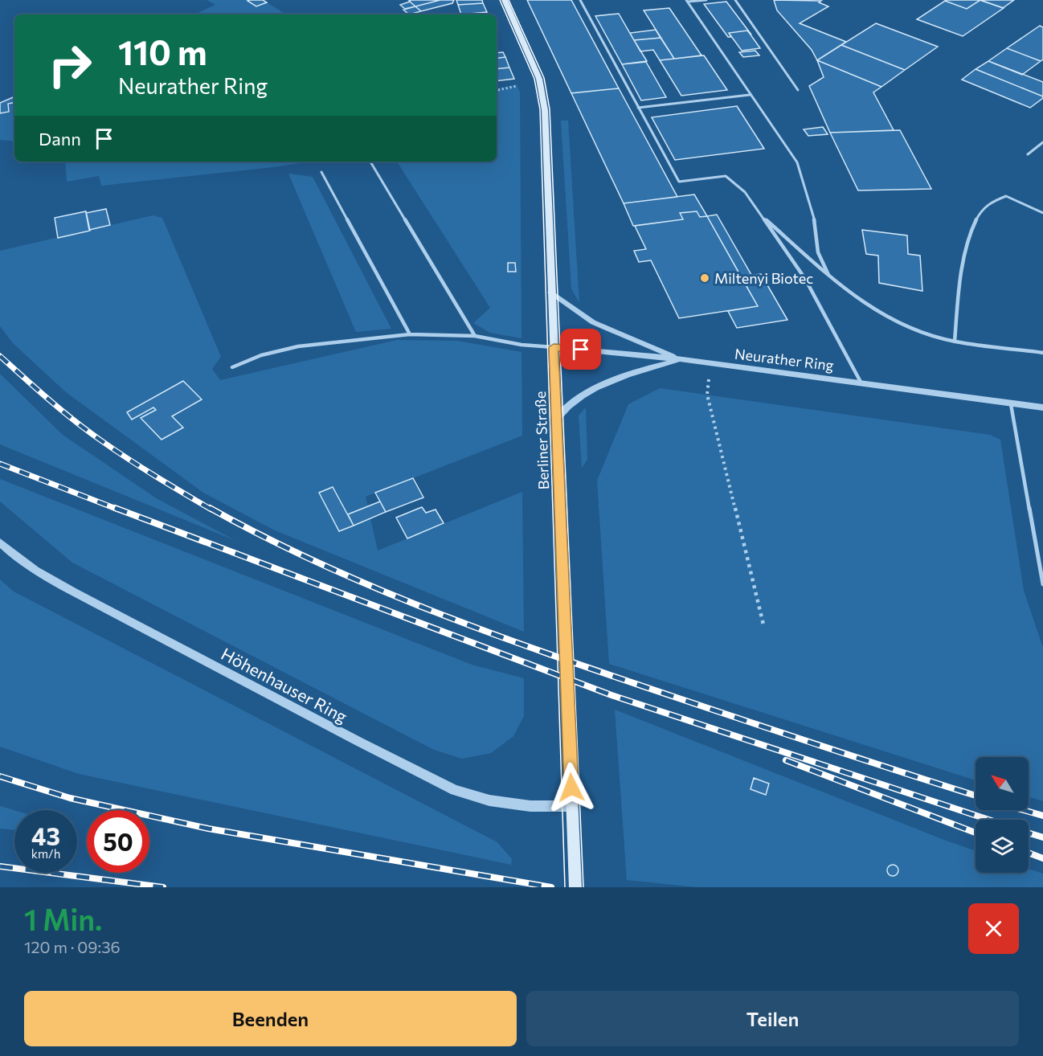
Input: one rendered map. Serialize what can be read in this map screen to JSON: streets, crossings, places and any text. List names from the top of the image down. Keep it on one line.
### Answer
{"streets":{"main road":["Berliner Straße"],"street":["Neurather Ring","Höhenhauser Ring"]},"crossings":[["Neurather Ring","Berliner Straße"],["Berliner Straße","Höhenhauser Ring"]],"places":["Miltenyi Biotec"],"north":"top left","page":{"turn":["110 m","Neurather Ring"],"then":"Dann","speed":"43 km/h","limit":"50","heading":["1 Min.","120 m · 09:36"],"buttons":["Beenden","Teilen"]}}
